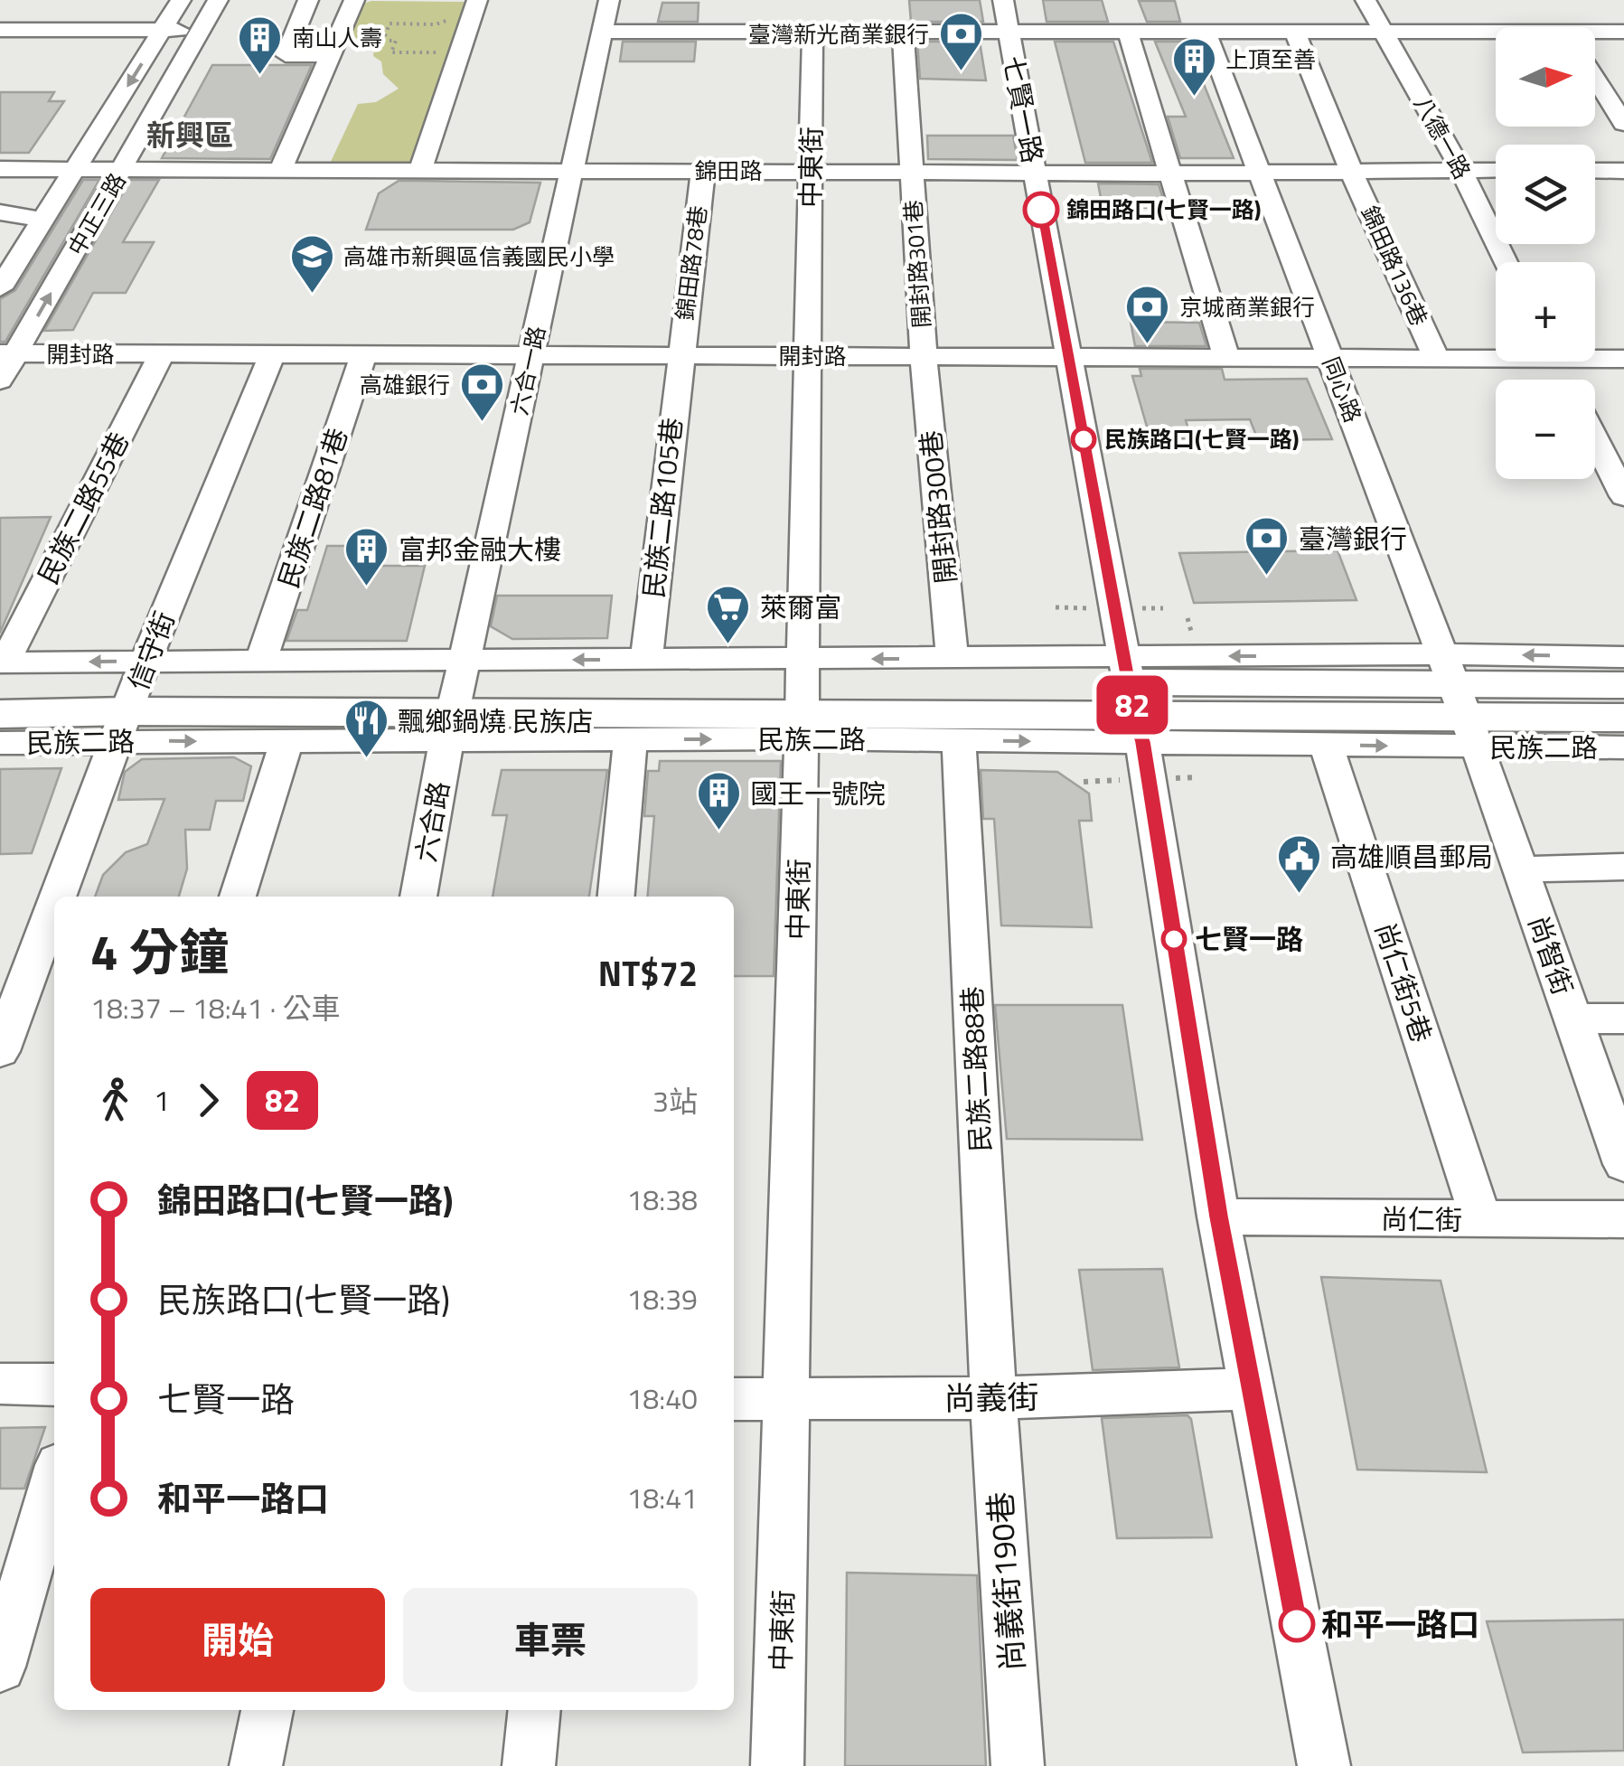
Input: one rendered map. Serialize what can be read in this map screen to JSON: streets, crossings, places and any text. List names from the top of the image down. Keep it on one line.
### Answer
{"streets":{"main road":["民族二路"],"street":["七賢一路","八德一路","中東街","錦田路","中正三路","錦田路78巷","開封路301巷","錦田路136巷","開封路","六合一路","同心路","開封路300巷","民族二路55巷","民族二路81巷","民族二路105巷","信守街","六合路","尚智街","尚仁街5巷","民族二路88巷","尚仁街","尚義街","尚義街190巷"]},"crossings":[["七賢一路","錦田路"],["七賢一路","開封路"],["七賢一路","民族二路"],["七賢一路","尚仁街"],["七賢一路","尚義街"],["八德一路","錦田路"],["中東街","錦田路"],["中東街","開封路"],["中東街","民族二路"],["中東街","尚義街"],["錦田路","中正三路"],["錦田路","錦田路78巷"],["錦田路","開封路301巷"],["錦田路","錦田路136巷"],["錦田路","六合一路"],["錦田路","同心路"],["中正三路","開封路"],["錦田路78巷","開封路"],["錦田路78巷","民族二路105巷"],["開封路301巷","開封路"],["開封路301巷","開封路300巷"],["錦田路136巷","開封路"],["開封路","六合一路"],["開封路","同心路"],["開封路","開封路300巷"],["開封路","民族二路55巷"],["開封路","民族二路81巷"],["開封路","民族二路105巷"],["開封路","信守街"],["六合一路","民族二路"],["六合一路","六合路"],["同心路","民族二路"],["同心路","尚智街"],["開封路300巷","民族二路"],["民族二路55巷","民族二路"],["民族二路81巷","民族二路"],["民族二路105巷","民族二路"],["信守街","民族二路"],["民族二路","六合路"],["民族二路","尚智街"],["民族二路","尚仁街5巷"],["民族二路","民族二路88巷"],["尚仁街5巷","尚仁街"],["民族二路88巷","尚義街"],["民族二路88巷","尚義街190巷"],["尚義街","尚義街190巷"]],"districts":["新興區"],"places":{"bank":["臺灣新光商業銀行","京城商業銀行","高雄銀行","臺灣銀行"],"building":["南山人壽","上頂至善","富邦金融大樓","國王一號院"],"other":["錦田路口(七賢一路)","民族路口(七賢一路)","七賢一路","和平一路口"],"school or university":["高雄市新興區信義國民小學"],"supermarket":["萊爾富"],"restaurant":["飄鄉鍋燒 民族店"],"public building":["高雄順昌郵局"]},"lines":["bus line 82"],"north":"right","page":{"on_map":"82","map_buttons":["+","−"],"heading":["4 分鐘","18:37 – 18:41 · 公車","NT$72"],"legs":["1","82","3站"],"list":[{"name":"錦田路口(七賢一路)","value":"18:38"},{"name":"民族路口(七賢一路)","value":"18:39"},{"name":"七賢一路","value":"18:40"},{"name":"和平一路口","value":"18:41"}],"buttons":["開始","車票"]}}
